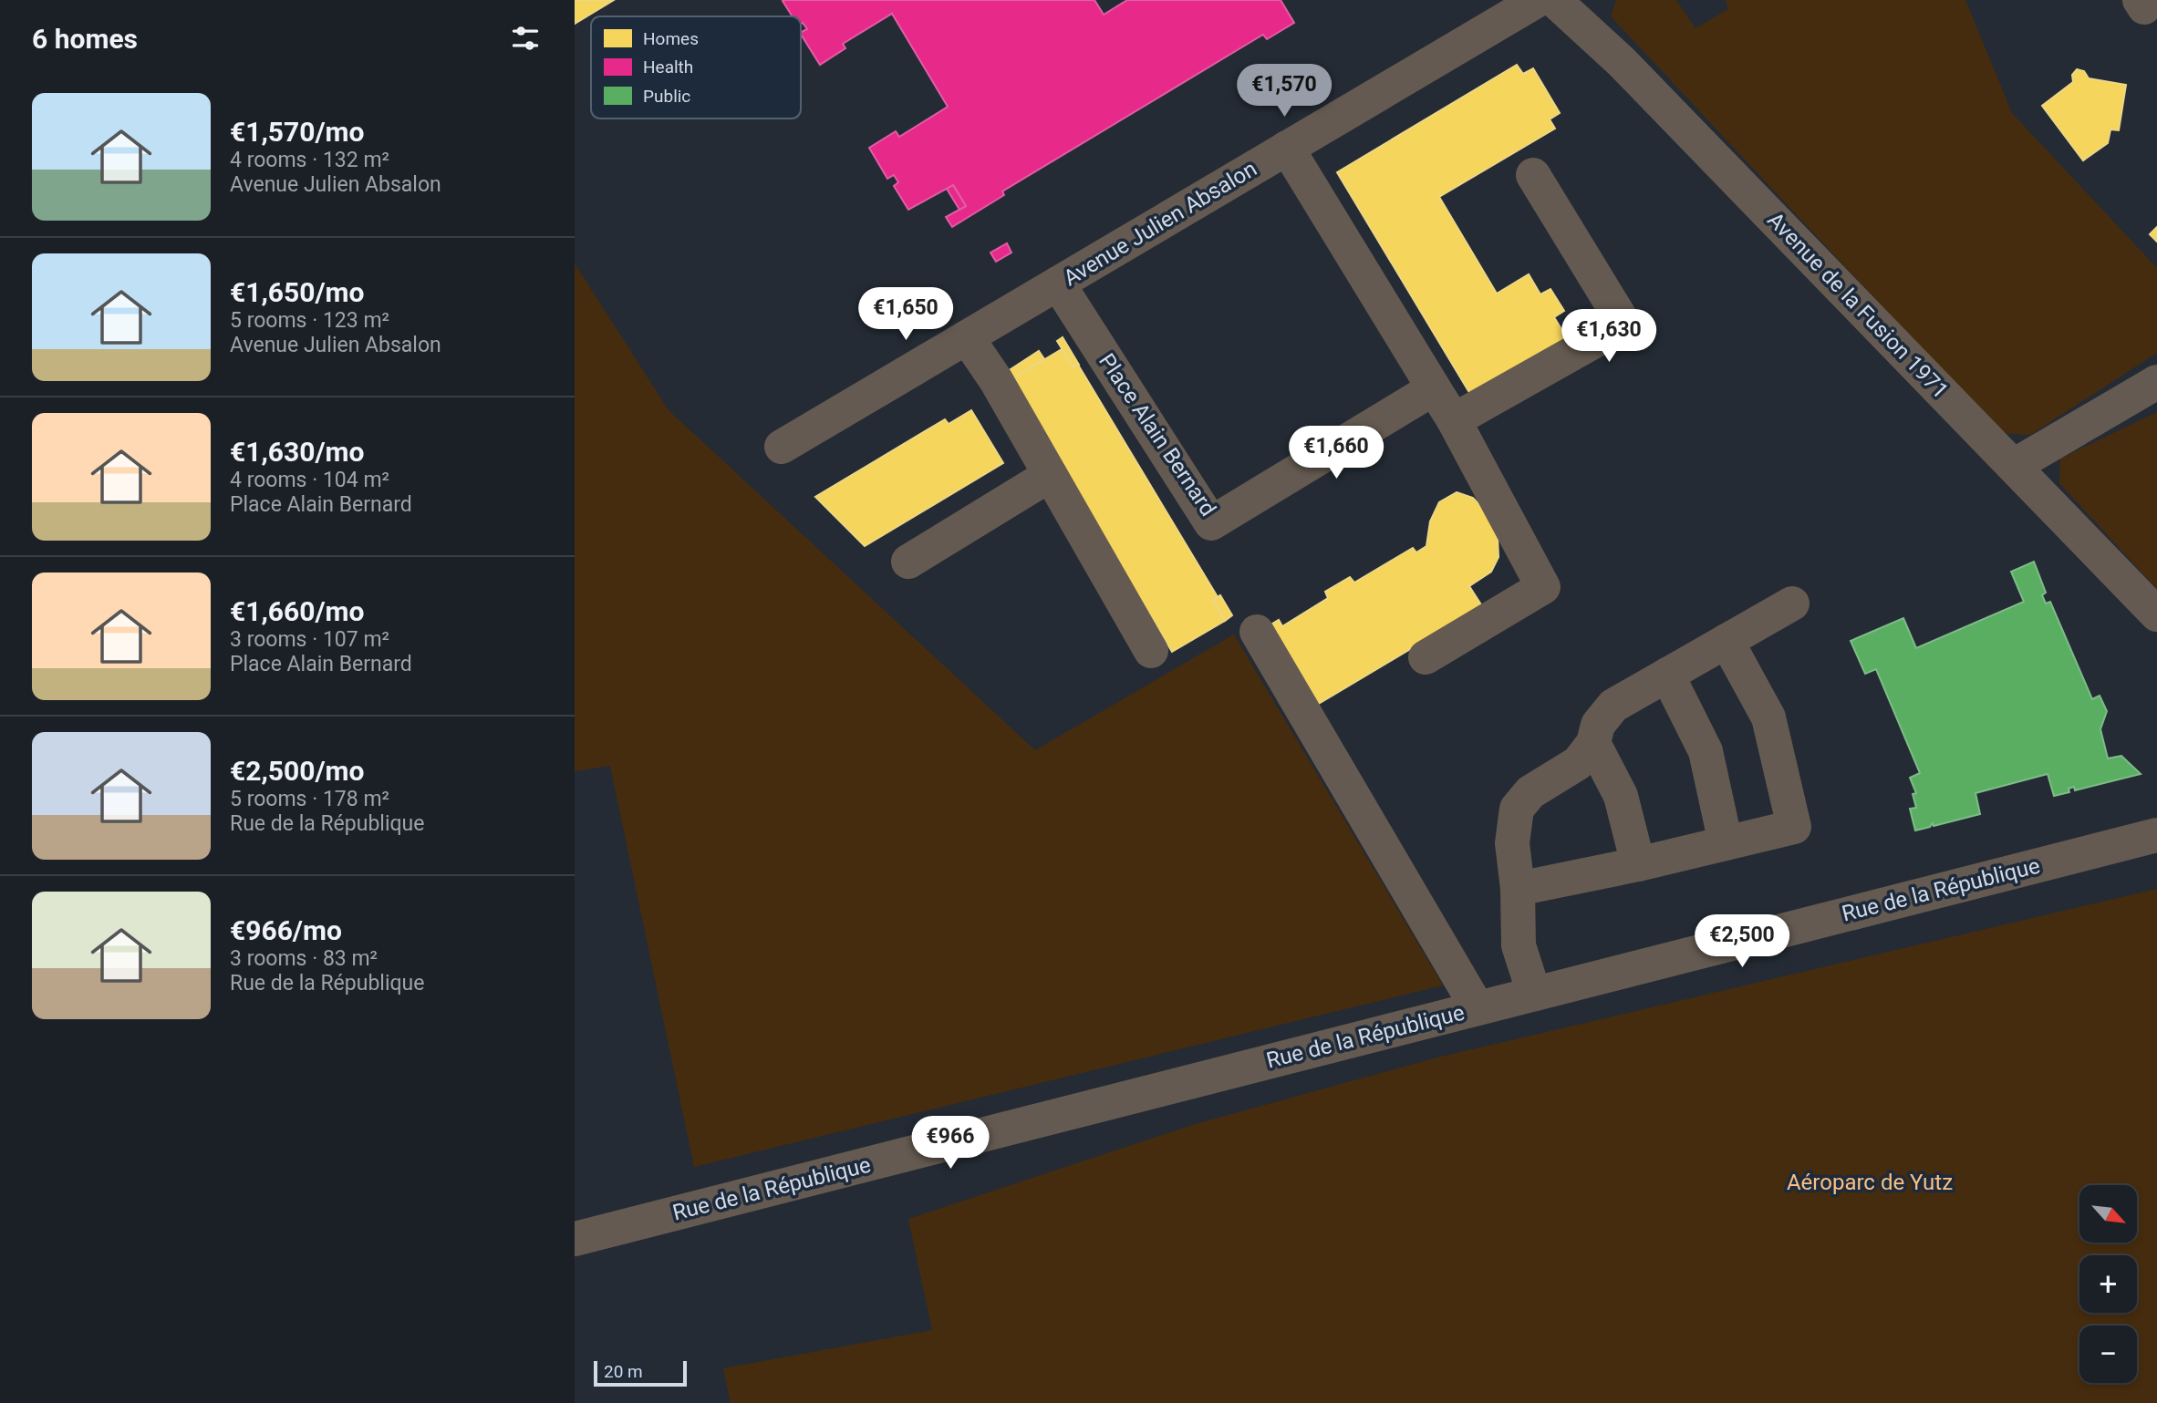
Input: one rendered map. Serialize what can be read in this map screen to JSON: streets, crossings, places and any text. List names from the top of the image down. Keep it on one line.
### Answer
{"streets":{"street":["Avenue Julien Absalon","Avenue de la Fusion 1971","Place Alain Bernard","Rue de la République"]},"crossings":[["Avenue Julien Absalon","Place Alain Bernard"]],"parks":["Aéroparc de Yutz"],"legend":["Homes","Health","Public"],"scale_bar":"20 m","north":"bottom right","page":{"heading":"6 homes","price":["€1,570","€1,650","€1,630","€1,660","€2,500","€966"],"list":[{"name":"€1,570/mo","note":"4 rooms · 132 m² · Avenue Julien Absalon"},{"name":"€1,650/mo","note":"5 rooms · 123 m² · Avenue Julien Absalon"},{"name":"€1,630/mo","note":"4 rooms · 104 m² · Place Alain Bernard"},{"name":"€1,660/mo","note":"3 rooms · 107 m² · Place Alain Bernard"},{"name":"€2,500/mo","note":"5 rooms · 178 m² · Rue de la République"},{"name":"€966/mo","note":"3 rooms · 83 m² · Rue de la République"}],"map_buttons":["+","−"],"scale":"20 m"}}
